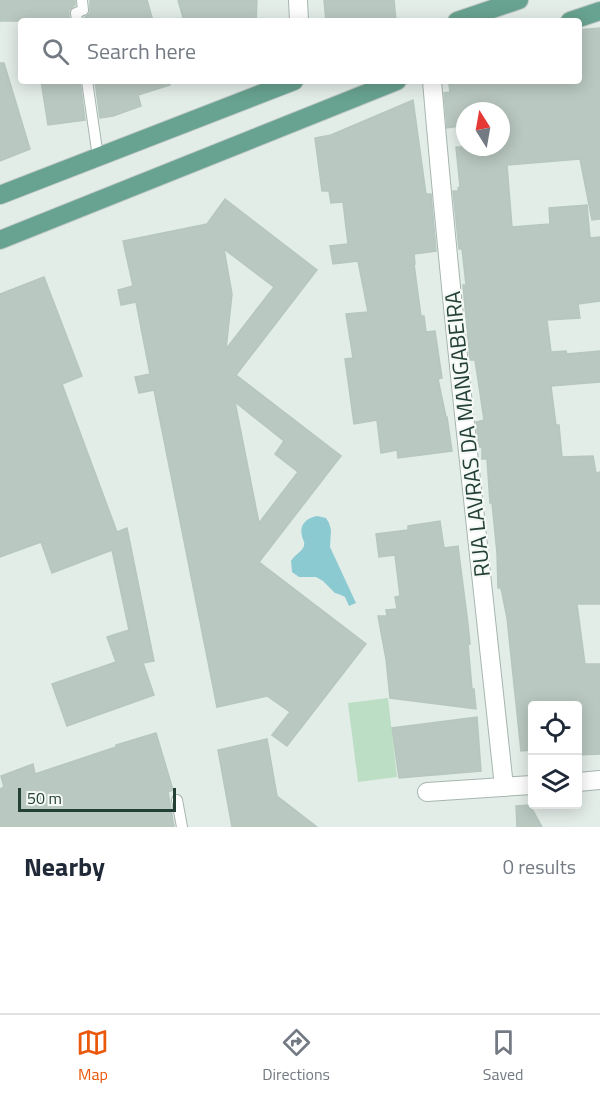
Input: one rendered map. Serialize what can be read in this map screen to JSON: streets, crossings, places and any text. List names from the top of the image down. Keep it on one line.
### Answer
{"streets":{"street":["RUA LAVRAS DA MANGABEIRA"]},"scale_bar":"50 m","north":"top","page":{"search":"Search here","scale":"50 m","heading":["Nearby","0 results"],"nav":["Map","Directions","Saved"]}}
